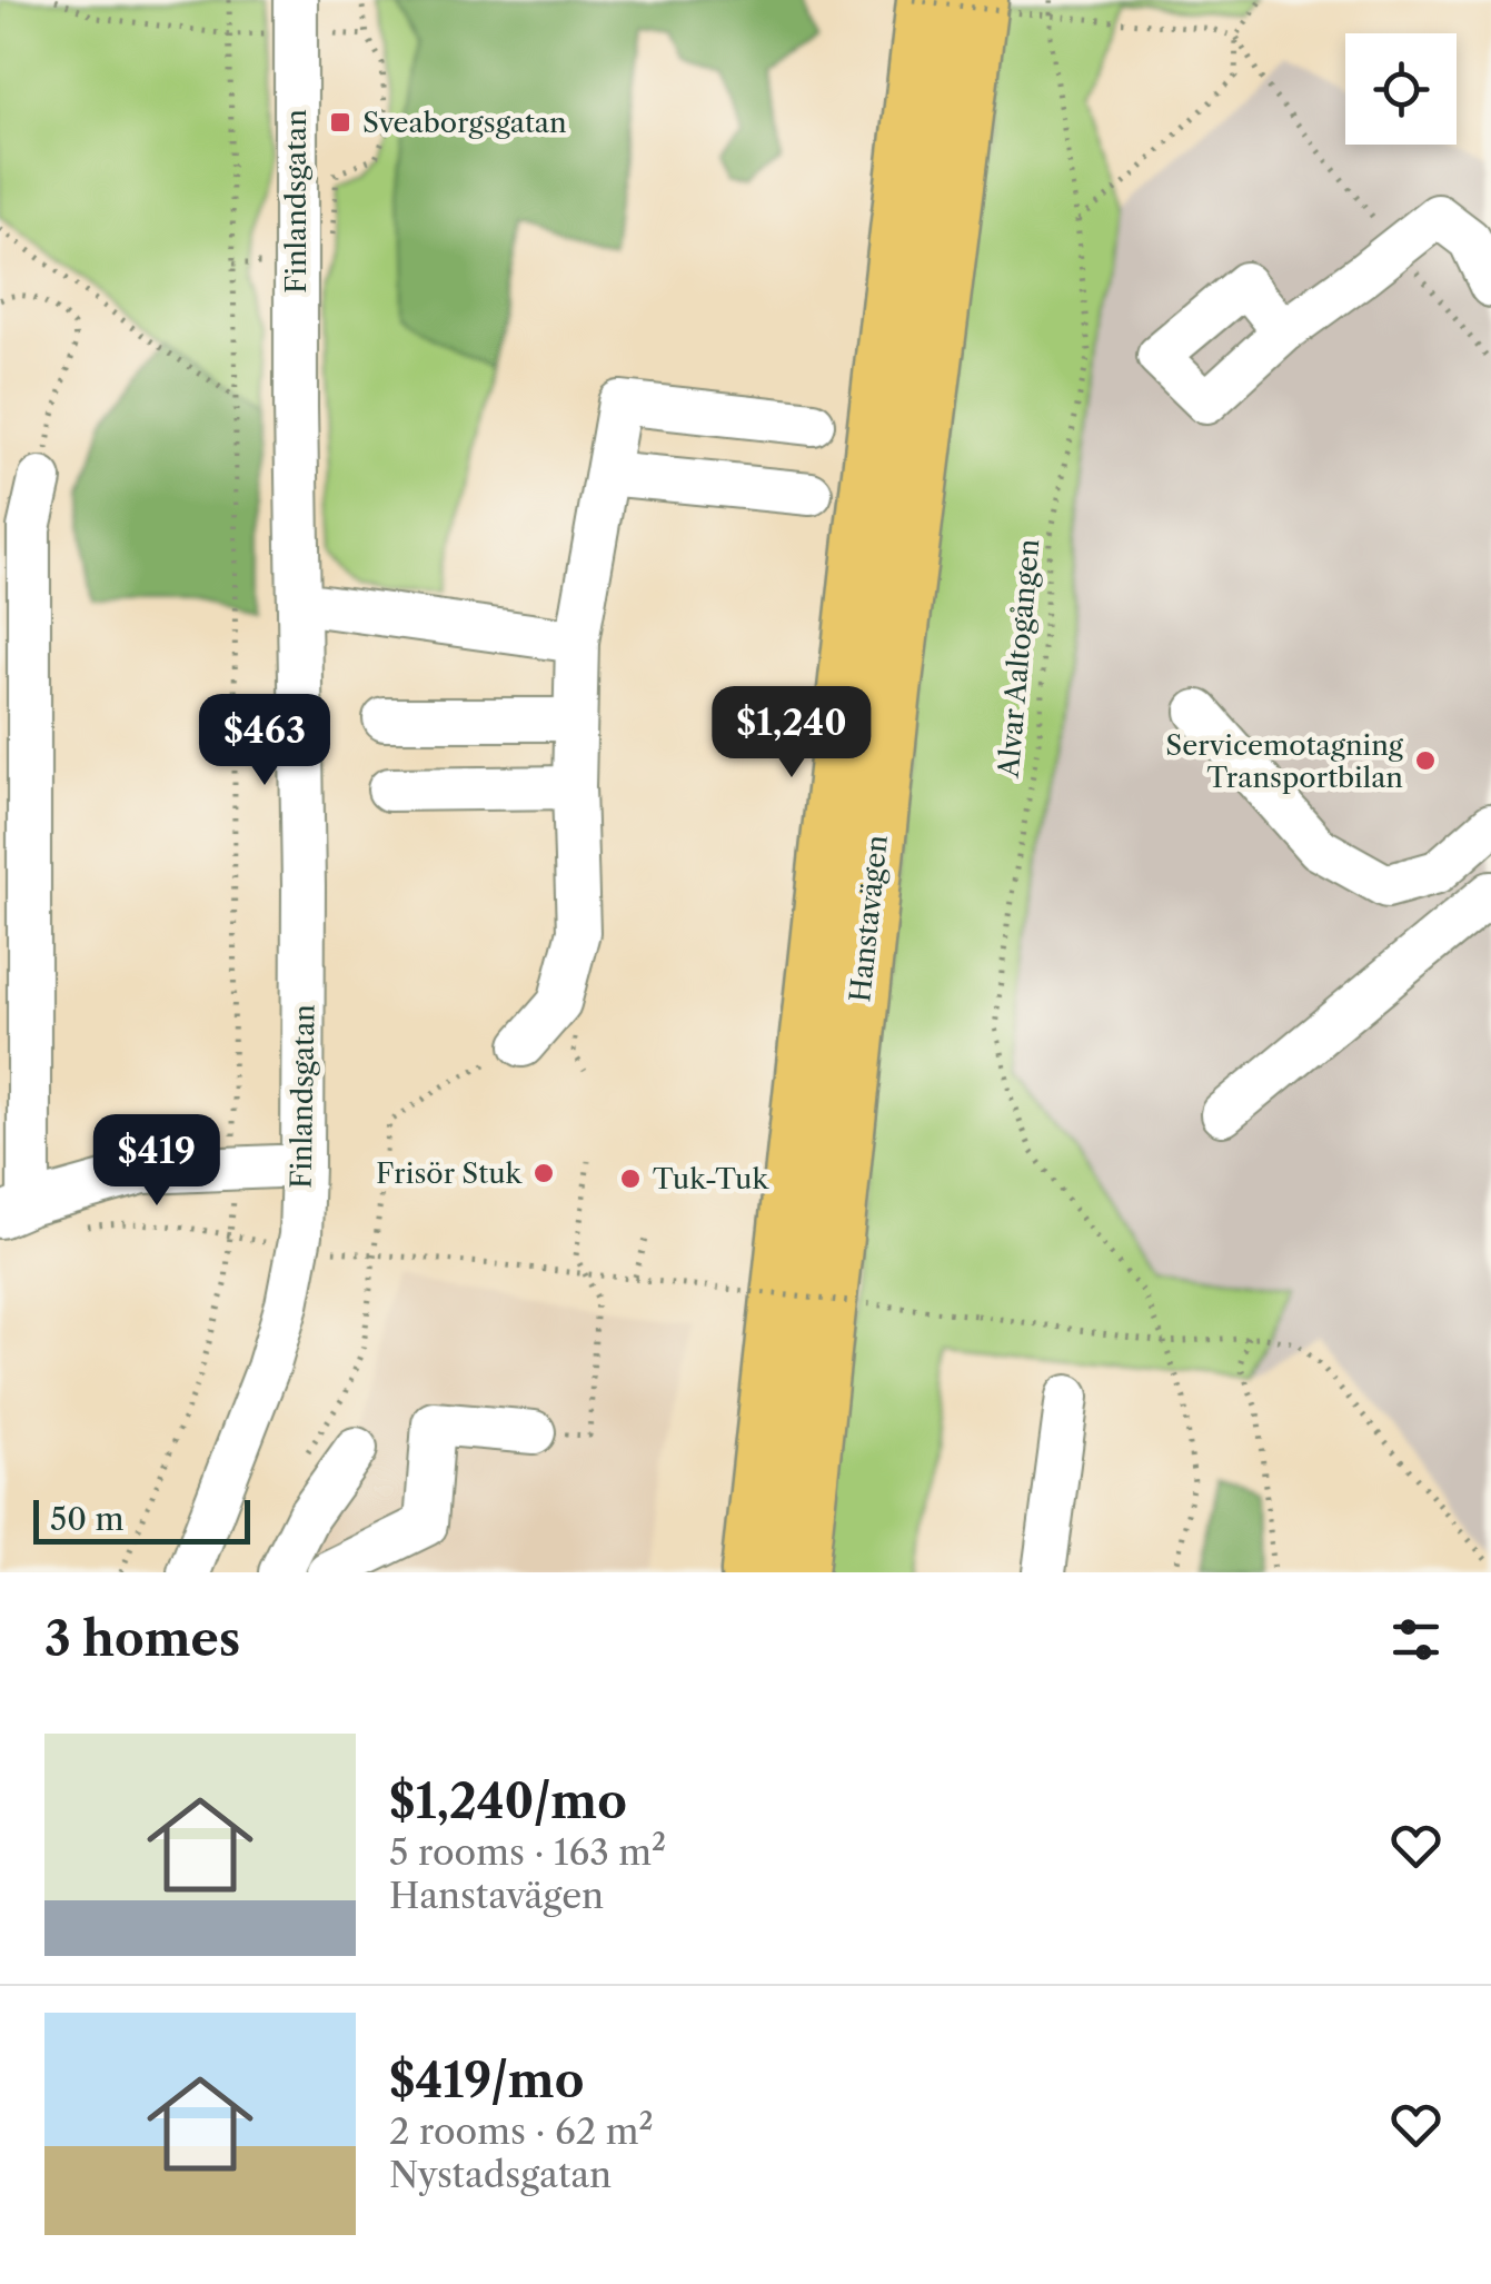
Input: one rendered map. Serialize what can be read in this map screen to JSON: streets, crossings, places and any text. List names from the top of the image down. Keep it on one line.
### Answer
{"streets":{"main road":["Hanstavägen"],"street":["Finlandsgatan"],"path":["Alvar Aaltogången"]},"places":{"transit":["Sveaborgsgatan"],"other":["Servicemotagning Transportbilan","Frisör Stuk","Tuk-Tuk"]},"scale_bar":"50 m","page":{"price":["$1,240","$463","$419"],"scale":"50 m","heading":"3 homes","list":[{"name":"$1,240/mo","note":"5 rooms · 163 m² · Hanstavägen"},{"name":"$419/mo","note":"2 rooms · 62 m² · Nystadsgatan"}]}}
